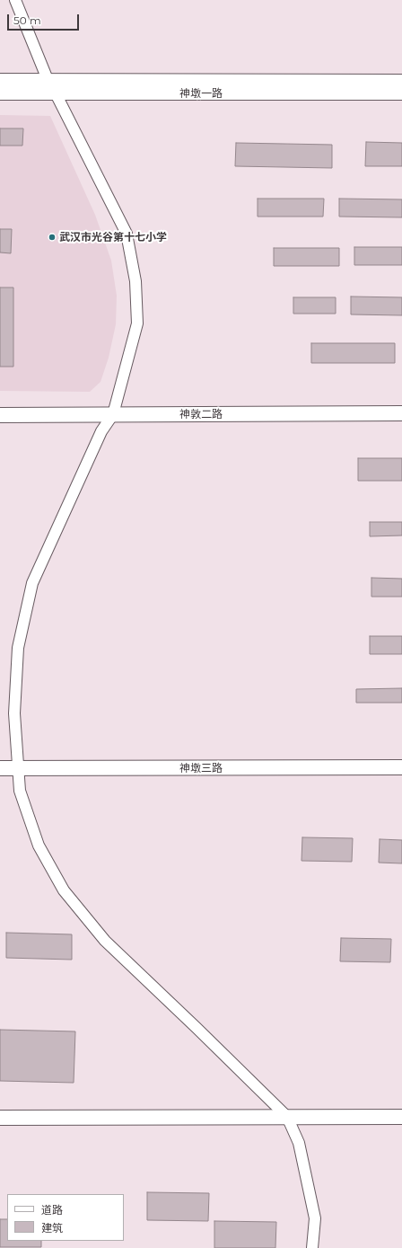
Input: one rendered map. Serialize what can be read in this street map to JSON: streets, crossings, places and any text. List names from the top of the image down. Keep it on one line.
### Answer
{"streets":{"street":["神墩一路","神敦二路","神墩三路"]},"places":["武汉市光谷第十七小学"],"legend":["道路","建筑"],"scale_bar":"50 m"}
